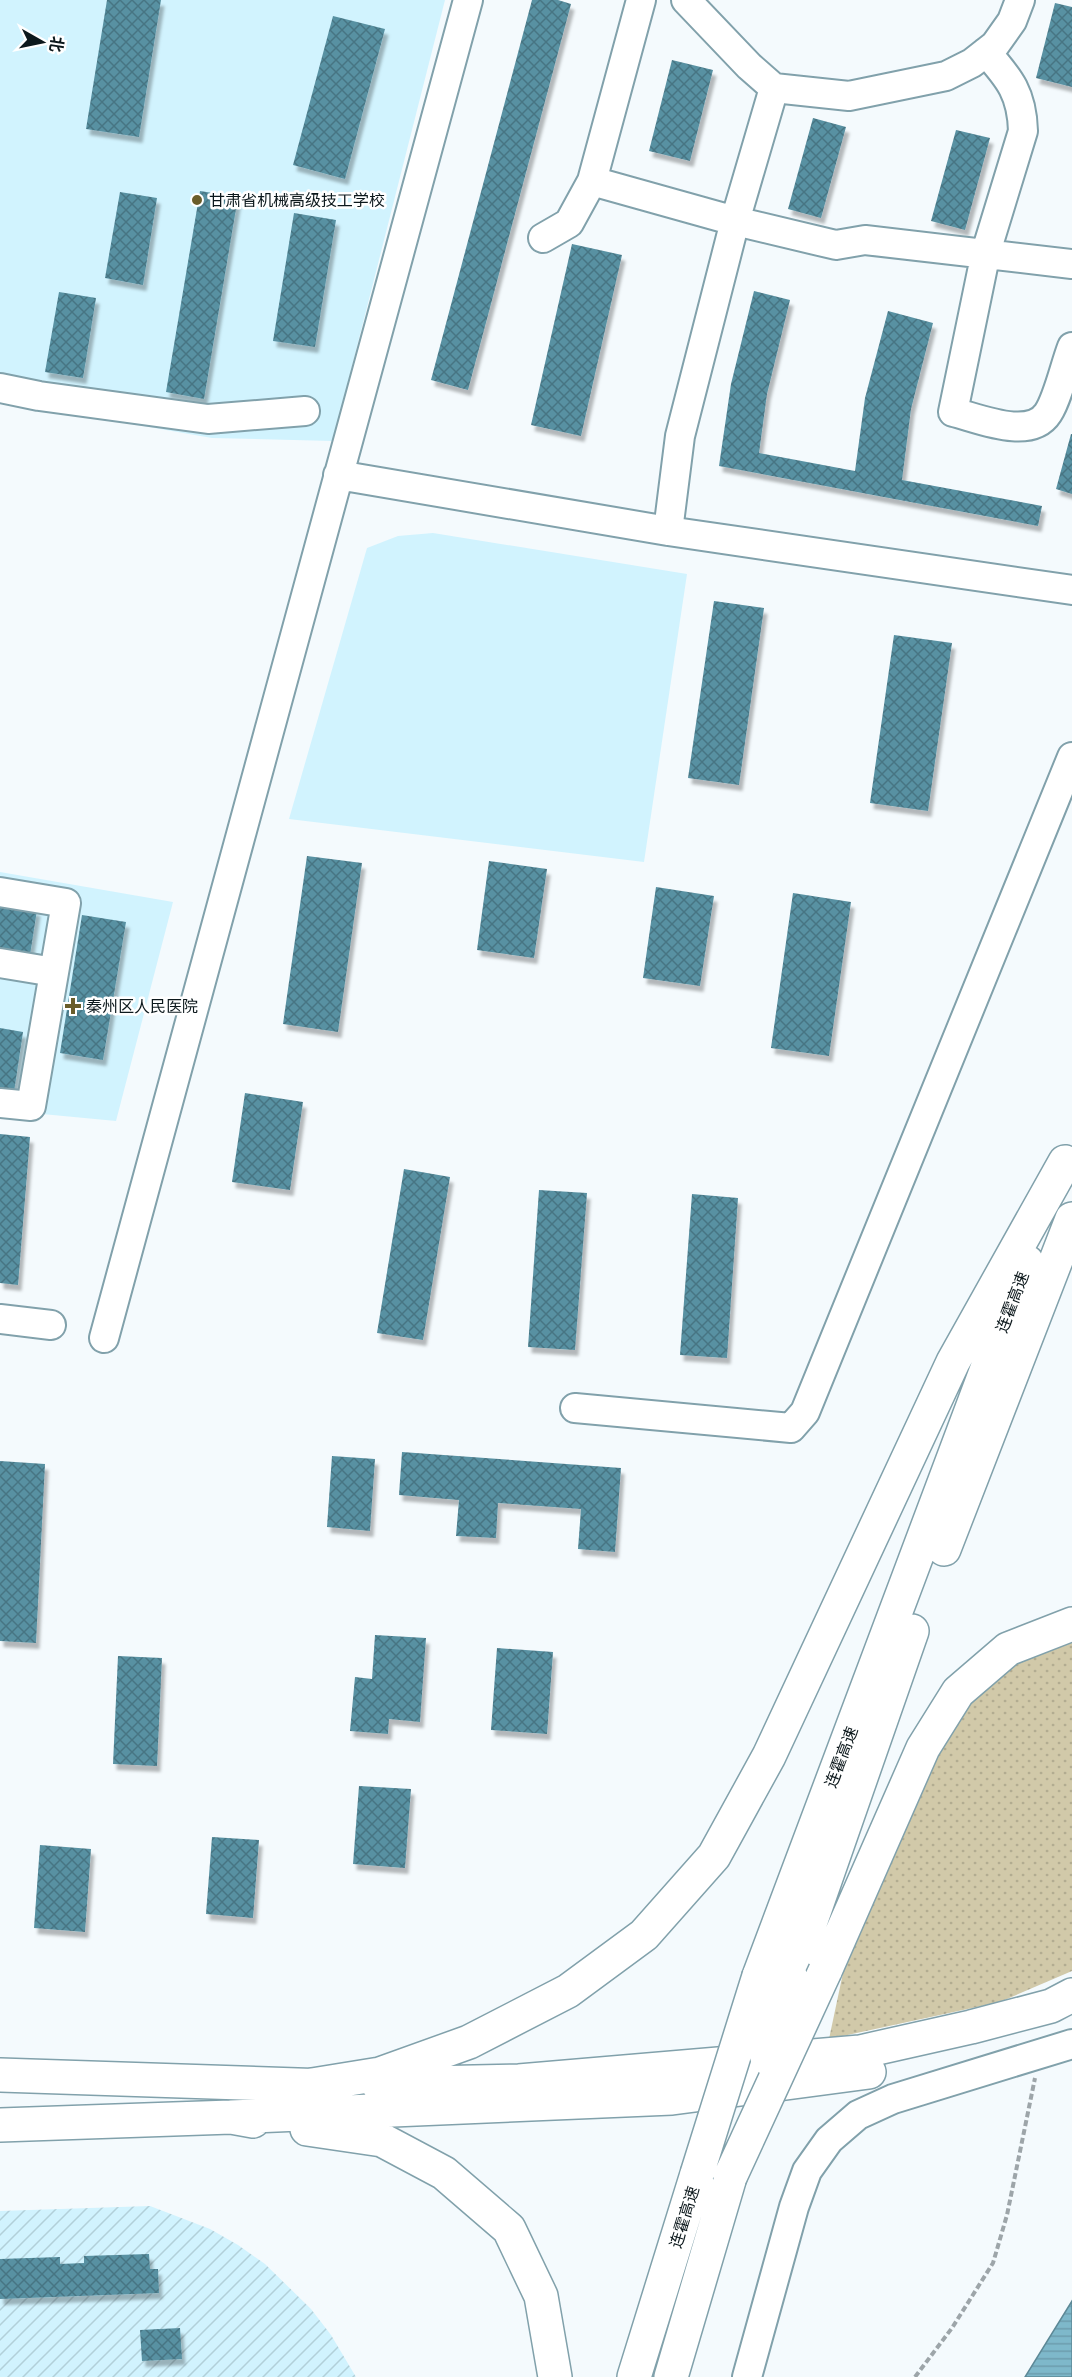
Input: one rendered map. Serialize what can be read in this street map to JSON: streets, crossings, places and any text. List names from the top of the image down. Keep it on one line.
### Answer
{"streets":{"highway":["连霍高速"]},"places":{"other":["甘肃省机械高级技工学校"],"health":["秦州区人民医院"]},"north":"right"}
